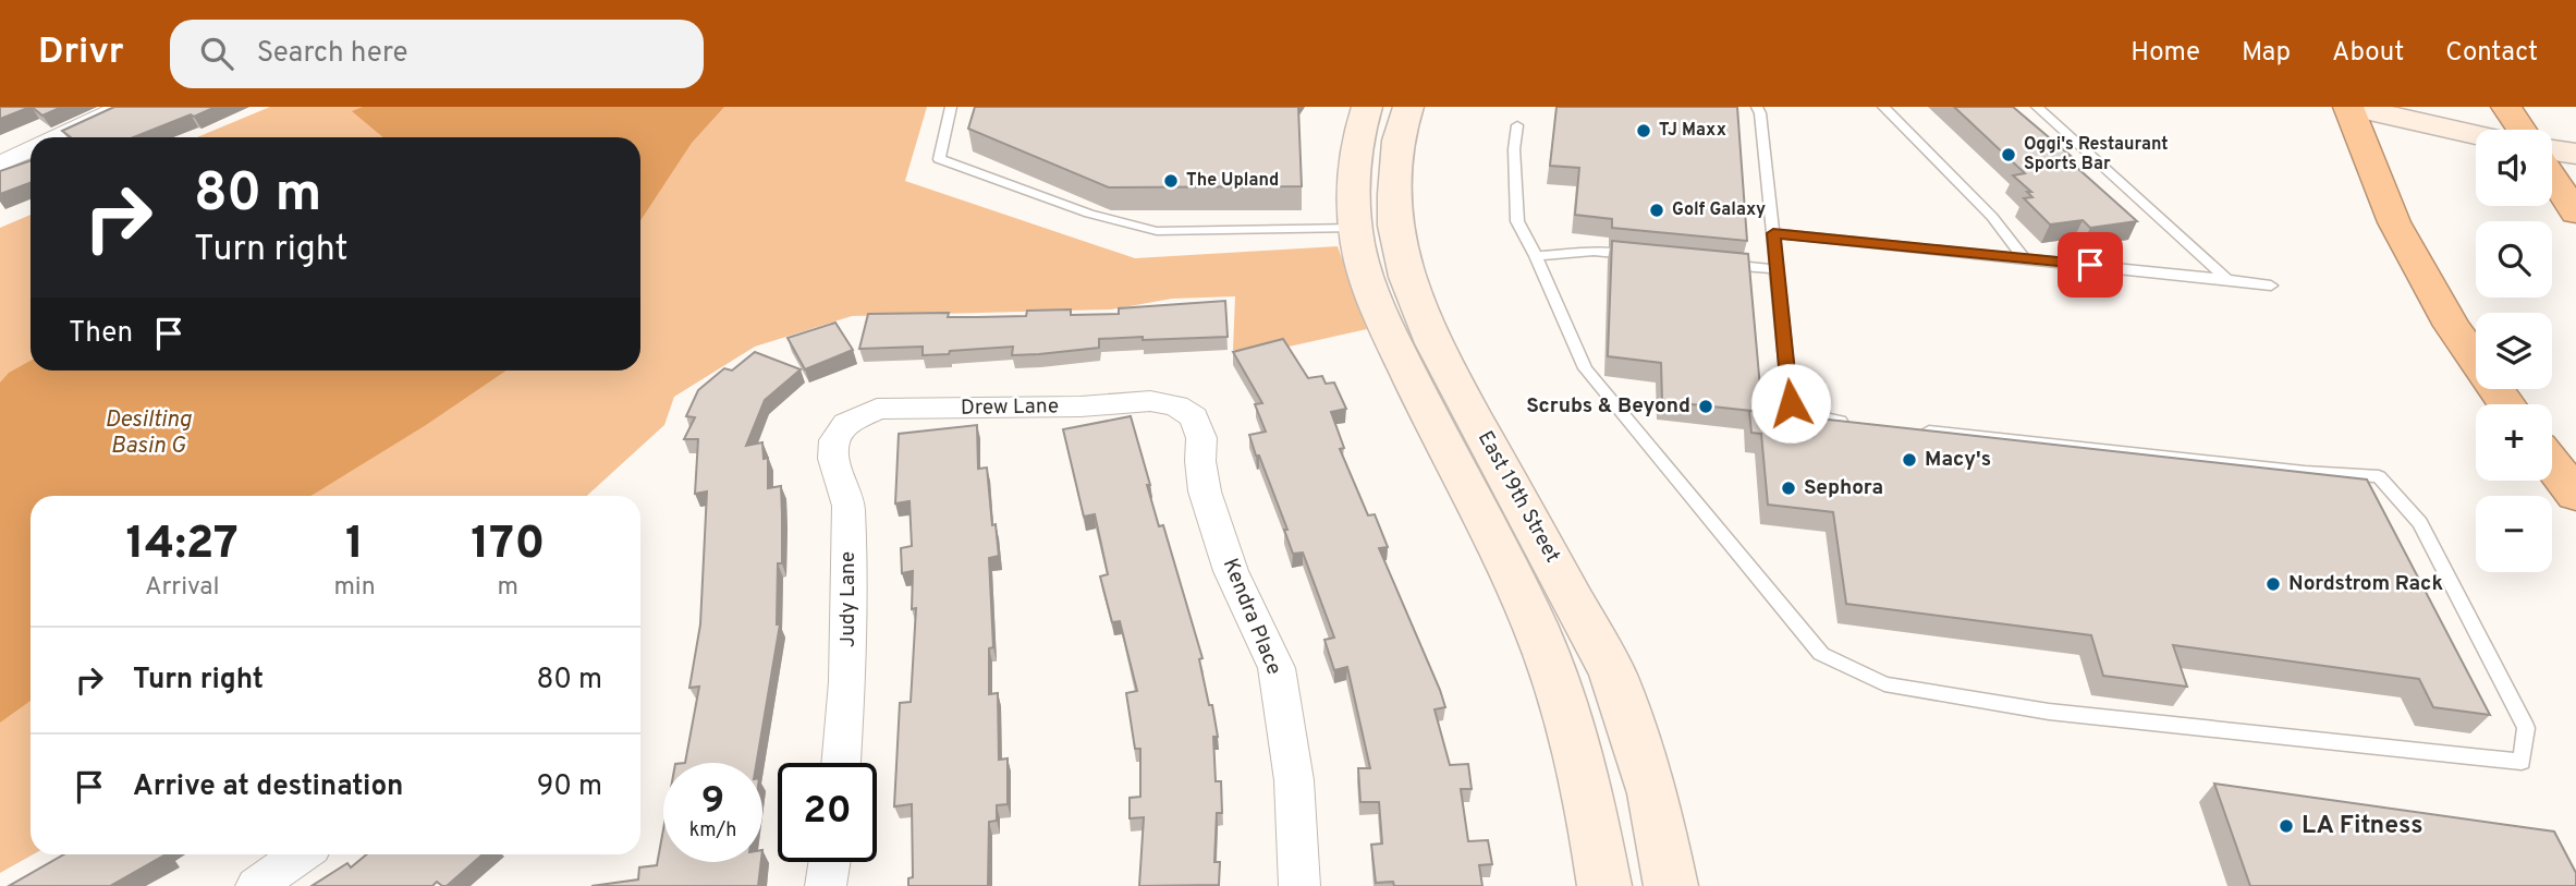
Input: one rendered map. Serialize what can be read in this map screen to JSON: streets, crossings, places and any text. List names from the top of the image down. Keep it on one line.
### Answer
{"streets":{"main road":["East 19th Street"],"street":["Drew Lane","Judy Lane","Kendra Place"]},"crossings":[["Drew Lane","Judy Lane"],["Drew Lane","Kendra Place"]],"water":["Desilting Basin G"],"places":["TJ Maxx","Oggi's Restaurant Sports Bar","The Upland","Golf Galaxy","Scrubs & Beyond","Macy's","Sephora","Nordstrom Rack","LA Fitness"],"page":{"header":"Drivr","search":"Search here","nav":["Home","Map","About","Contact"],"map_buttons":["+","−"],"turn":["80 m","Turn right"],"then":"Then","eta":["14:27","Arrival","1","min","170","m"],"list":[{"name":"Turn right","value":"80 m"},{"name":"Arrive at destination","value":"90 m"}],"speed":"9 km/h","limit":"20"}}
